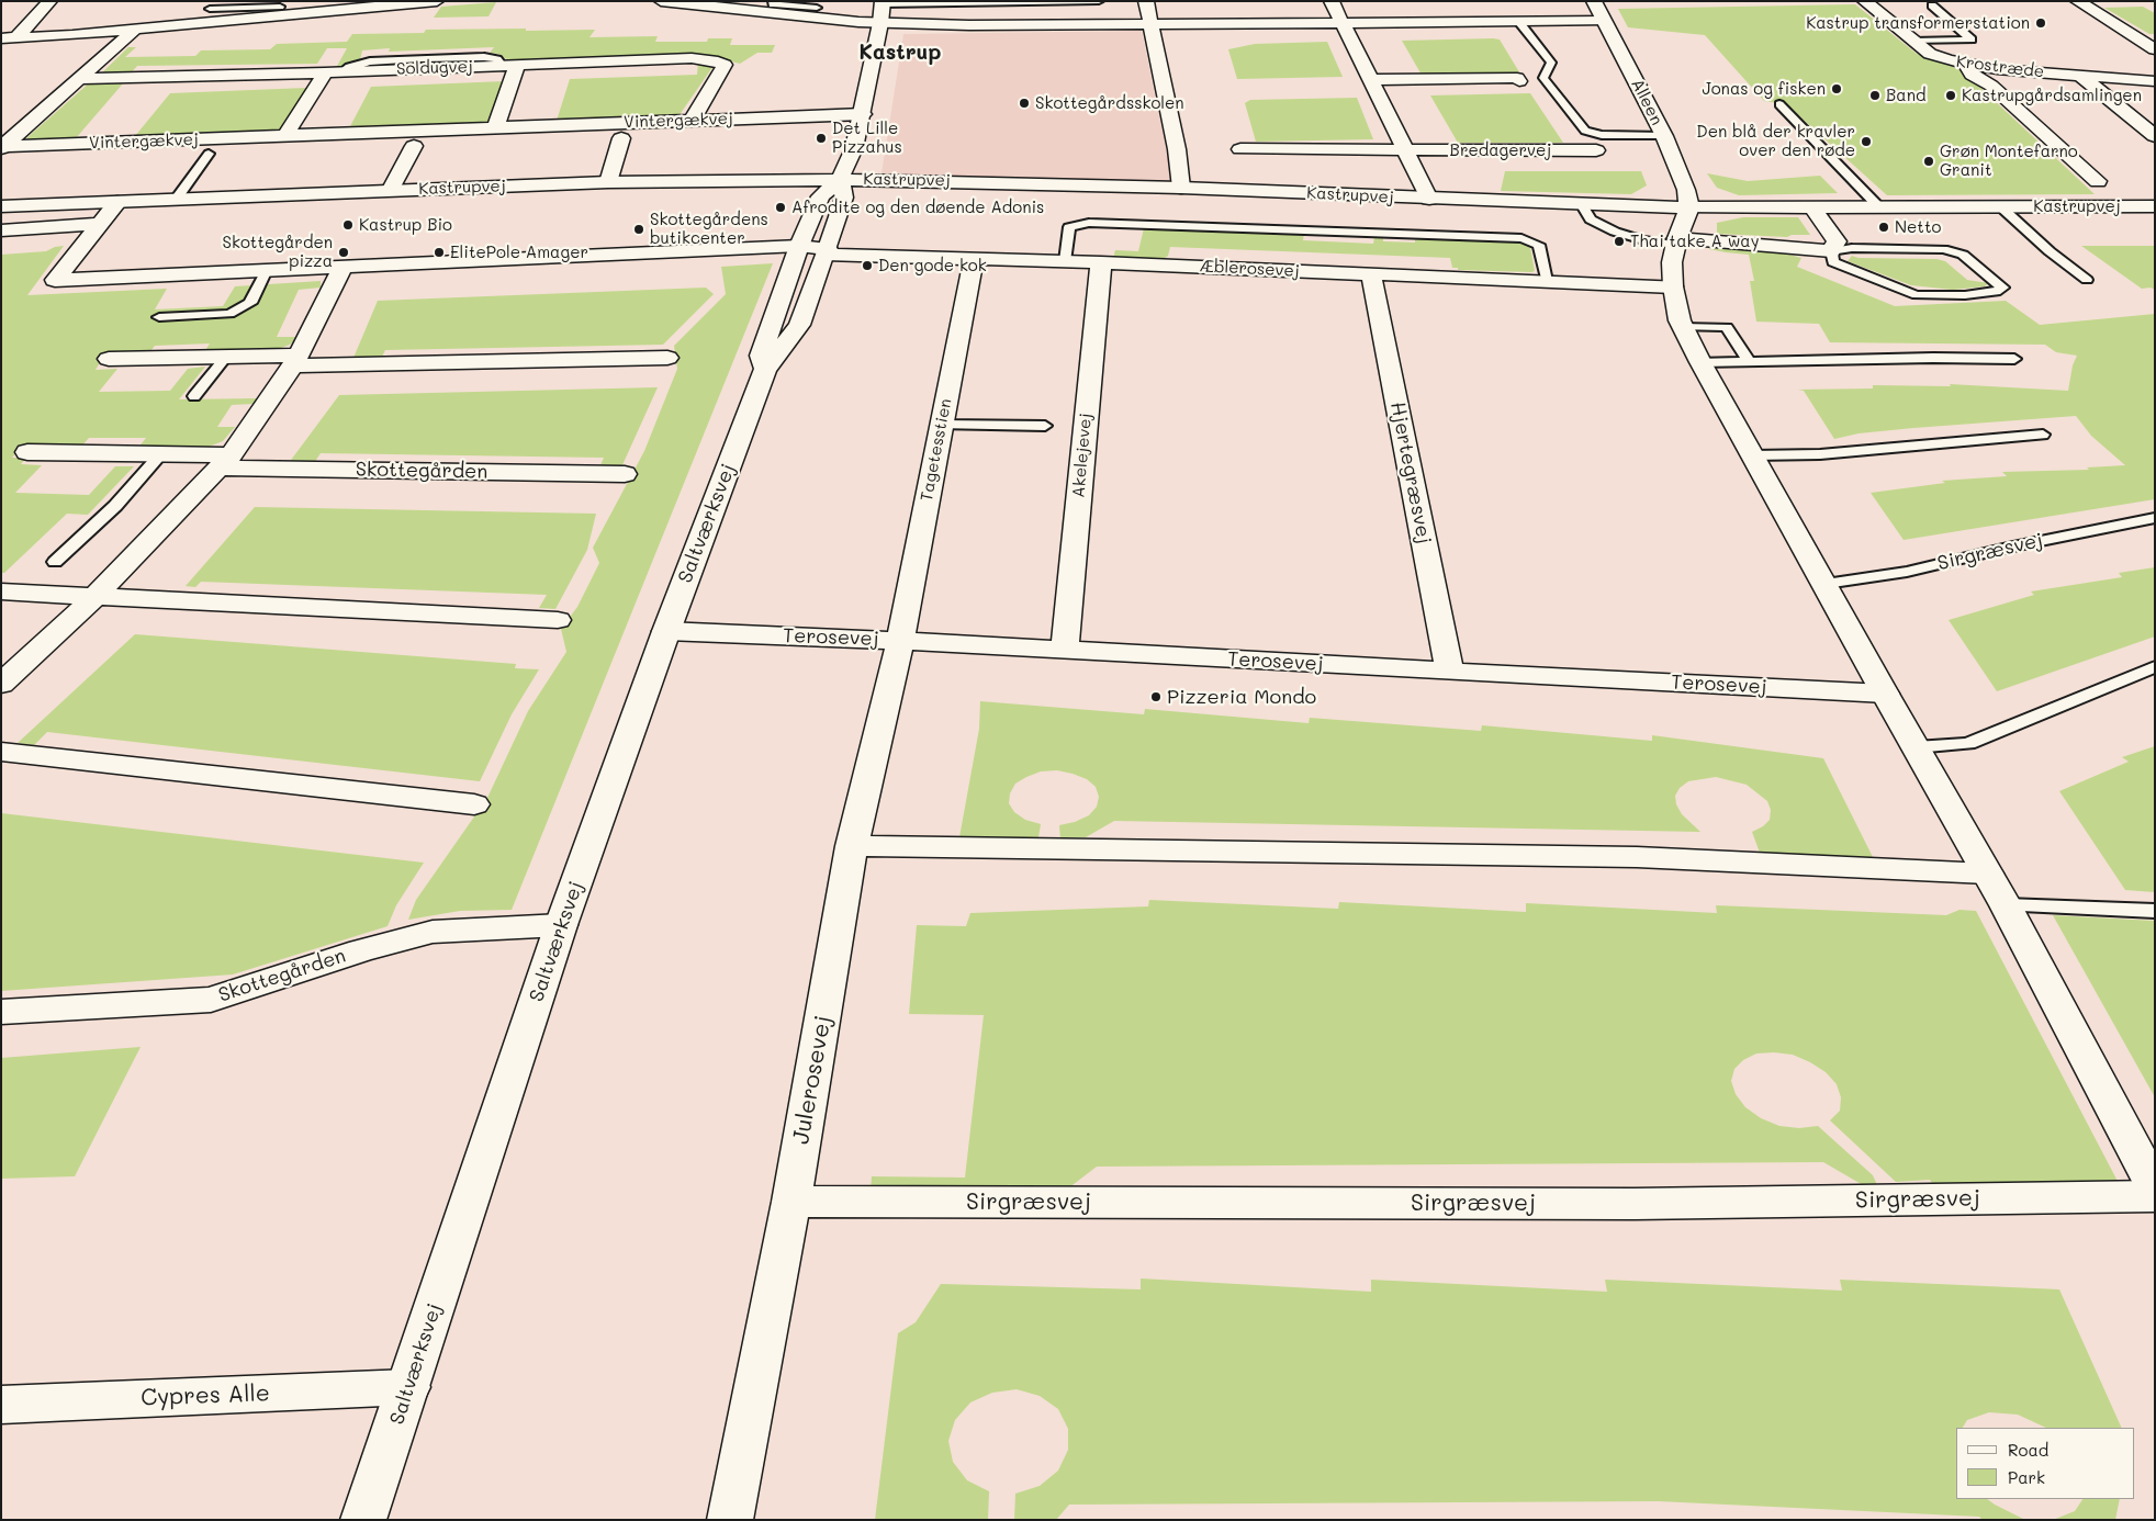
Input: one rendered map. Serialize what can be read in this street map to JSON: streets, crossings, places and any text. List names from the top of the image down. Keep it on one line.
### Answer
{"streets":{"street":["Krostræde","Soldugvej","Alleen","Vintergækvej","Bredagervej","Kastrupvej","Æblerosevej","Tagetesstien","Akelejevej","Skottegården","Hjertegræsvej","Saltværksvej","Sirgræsvej","Terosevej","Julerosevej","Cypres Alle"]},"crossings":[["Soldugvej","Vintergækvej"],["Alleen","Kastrupvej"],["Vintergækvej","Saltværksvej"],["Kastrupvej","Saltværksvej"],["Æblerosevej","Tagetesstien"],["Æblerosevej","Akelejevej"],["Æblerosevej","Hjertegræsvej"],["Æblerosevej","Saltværksvej"],["Tagetesstien","Terosevej"],["Tagetesstien","Julerosevej"],["Akelejevej","Terosevej"],["Skottegården","Saltværksvej"],["Hjertegræsvej","Terosevej"],["Saltværksvej","Terosevej"],["Saltværksvej","Cypres Alle"],["Sirgræsvej","Julerosevej"],["Terosevej","Julerosevej"]],"districts":["Kastrup"],"places":["Kastrup transformerstation","Jonas og fisken","Band","Kastrupgårdsamlingen","Skottegårdsskolen","Det Lille Pizzahus","Den blå der kravler over den røde","Grøn Montefarno Granit","Afrodite og den døende Adonis","Kastrup Bio","Netto","Skottegårdens butikcenter","Thai take A way","Skottegården pizza","ElitePole Amager","Den gode kok","Pizzeria Mondo"],"legend":["Road","Park"]}
